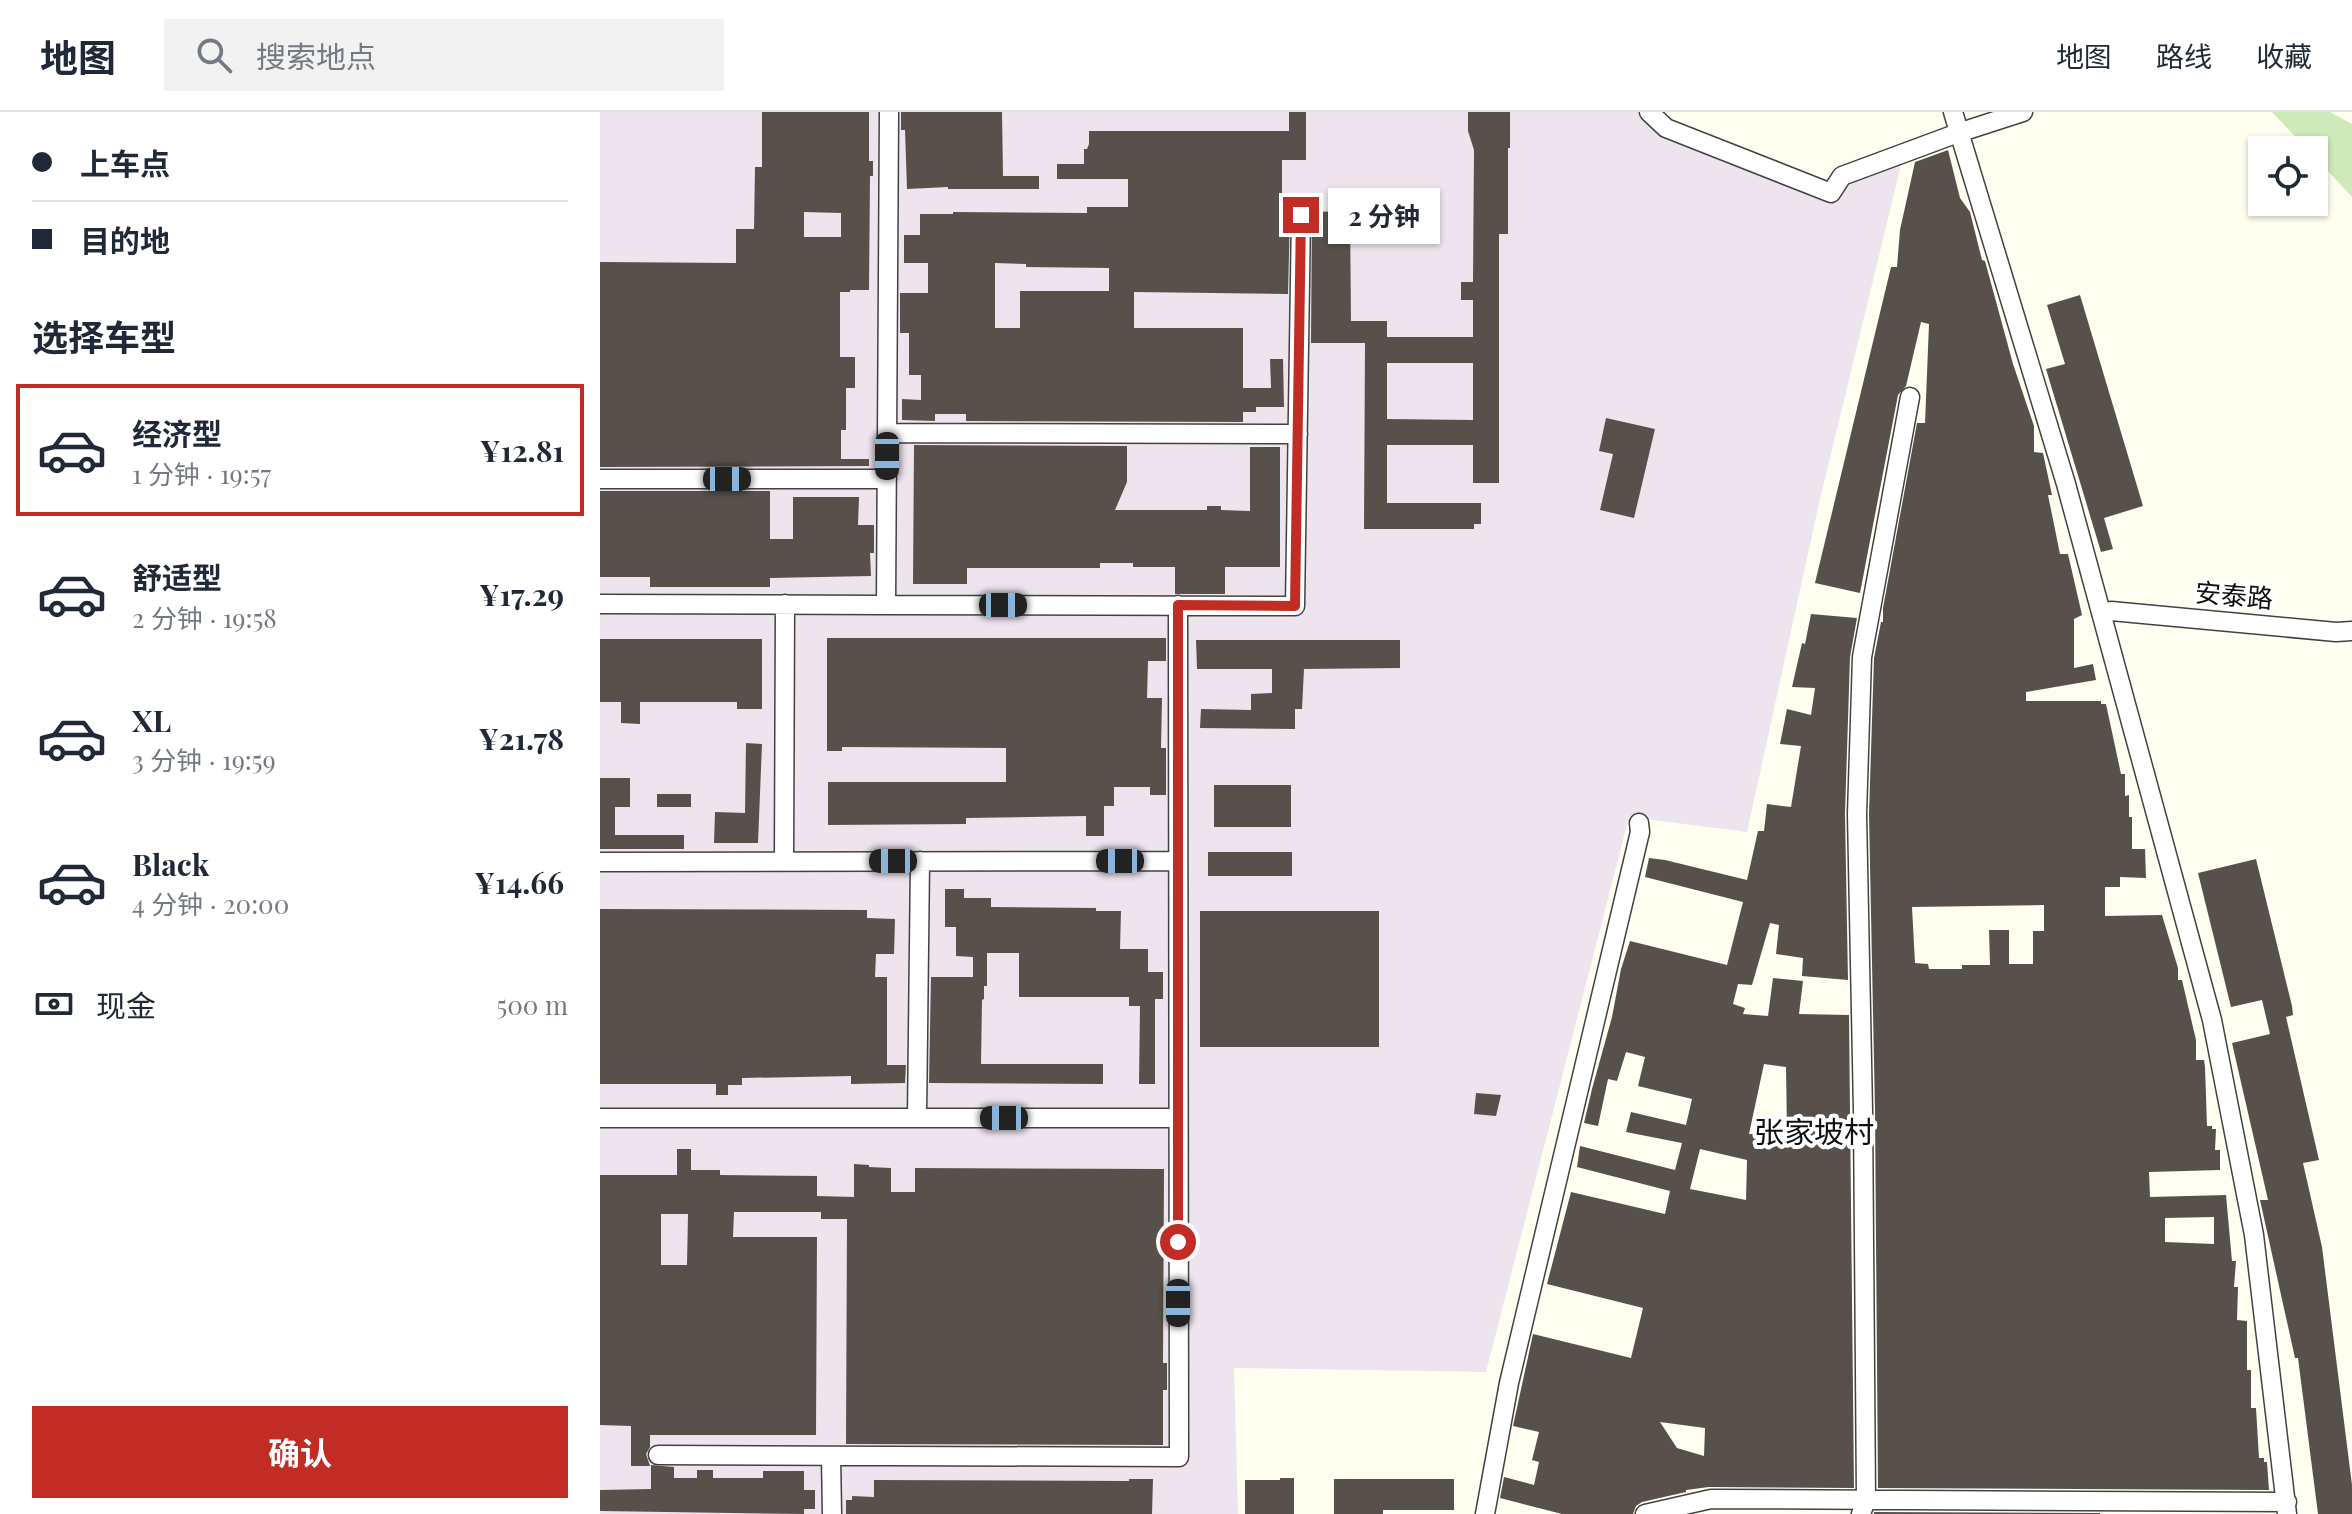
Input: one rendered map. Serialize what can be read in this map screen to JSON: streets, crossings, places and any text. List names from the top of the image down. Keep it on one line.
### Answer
{"streets":{"street":["安泰路"]},"districts":["张家坡村"],"page":{"header":"地图","search":"搜索地点","nav":["地图","路线","收藏"],"banner":["上车点","目的地"],"bubble":"2 分钟","heading":"选择车型","list":[{"name":"经济型","note":"1 分钟 · 19:57","value":"¥12.81"},{"name":"舒适型","note":"2 分钟 · 19:58","value":"¥17.29"},{"name":"XL","note":"3 分钟 · 19:59","value":"¥21.78"},{"name":"Black","note":"4 分钟 · 20:00","value":"¥14.66"}],"pay":["现金","500 m"],"buttons":"确认"}}
